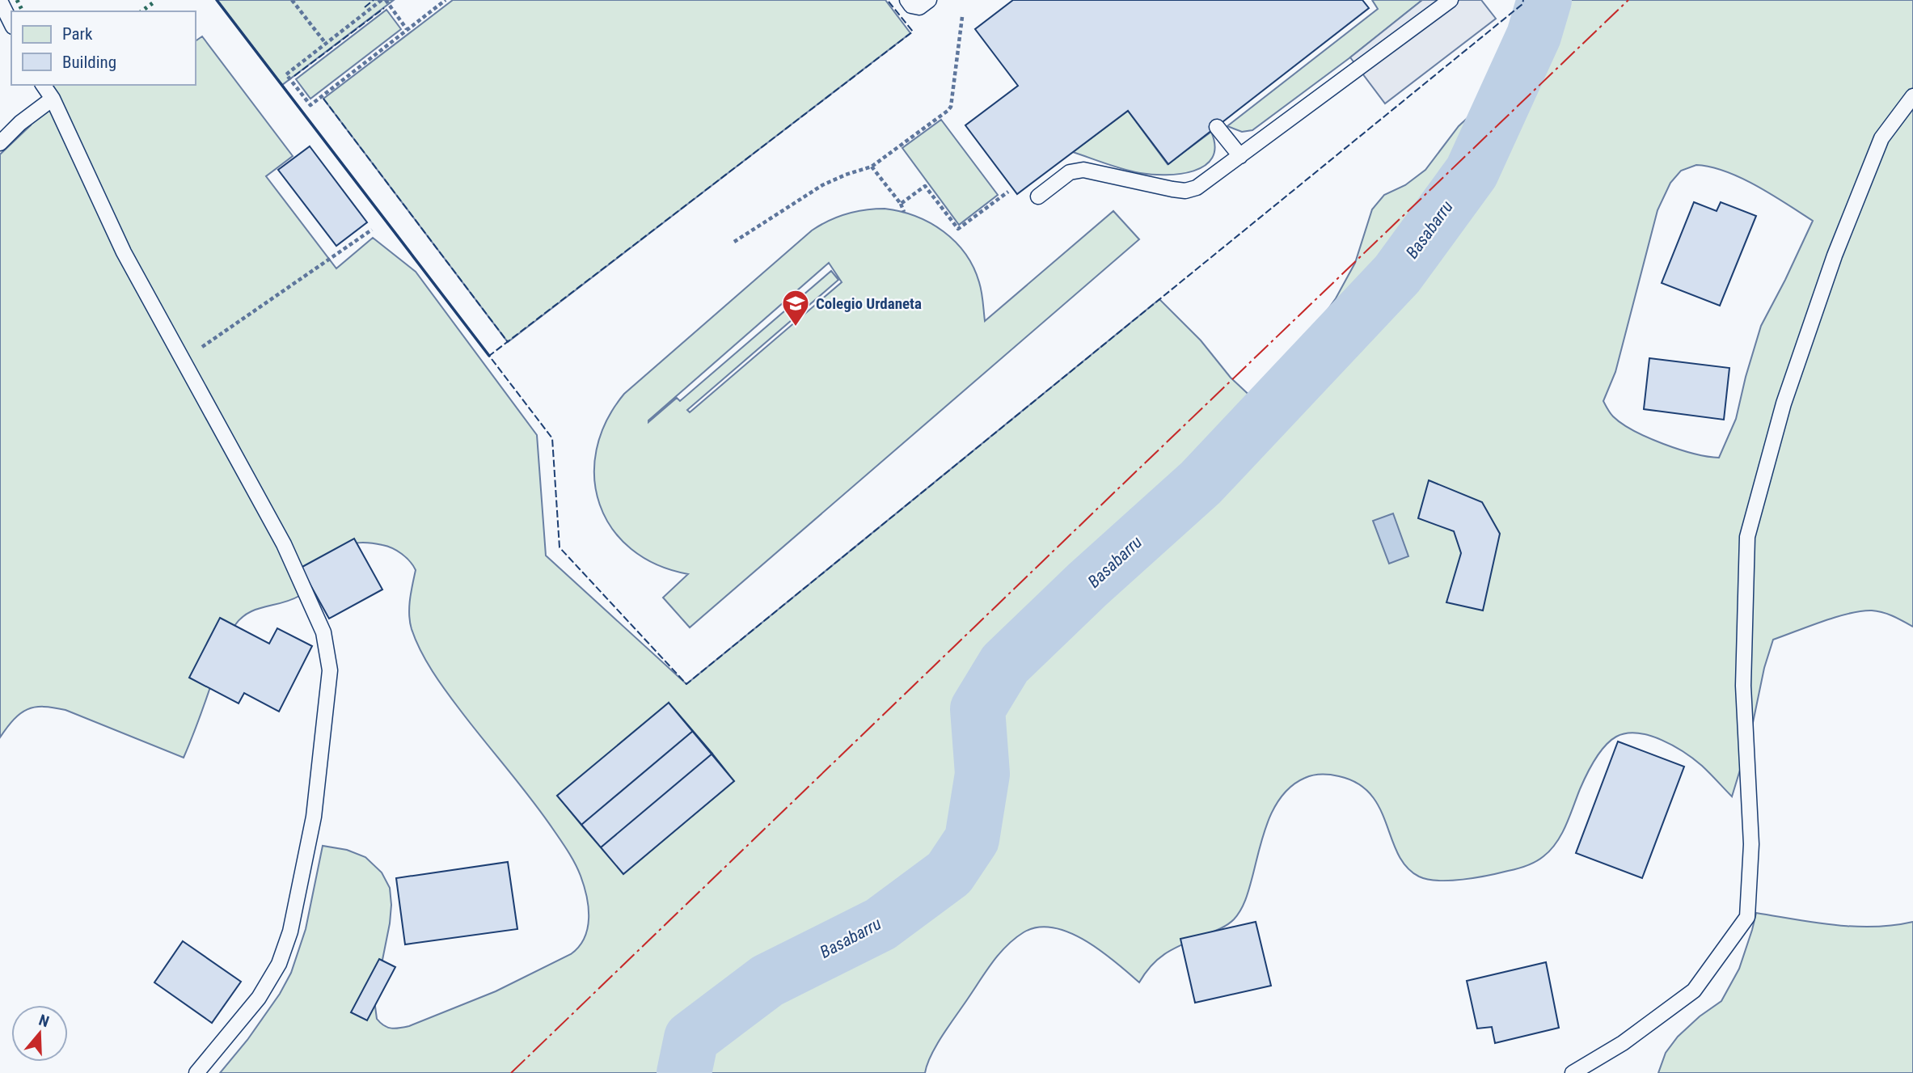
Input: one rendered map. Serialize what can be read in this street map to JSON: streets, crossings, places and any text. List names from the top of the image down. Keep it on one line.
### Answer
{"water":["Basabarru"],"places":{"school or university":["Colegio Urdaneta"]},"legend":["Park","Building"],"north":"top"}
